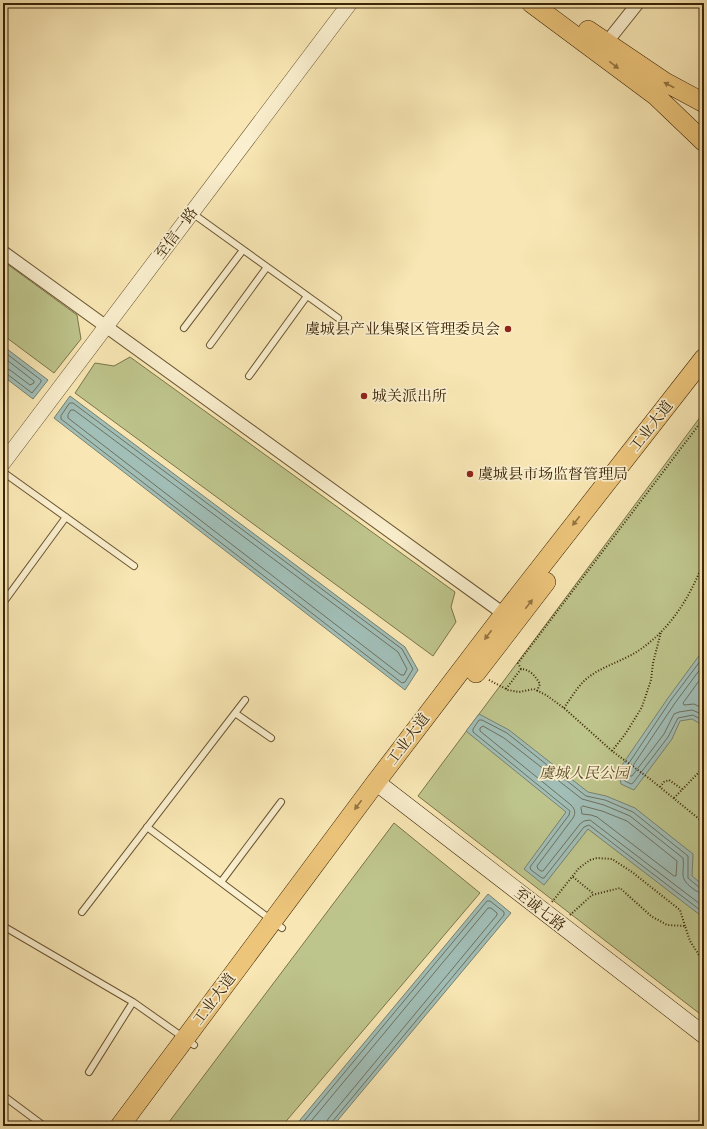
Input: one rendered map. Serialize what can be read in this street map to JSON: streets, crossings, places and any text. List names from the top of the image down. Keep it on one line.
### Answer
{"streets":{"main road":["工业大道","至诚七路"],"street":["至信一路"]},"crossings":[["工业大道","至诚七路"]],"parks":["虞城人民公园"],"places":["虞城县产业集聚区管理委员会","城关派出所","虞城县市场监督管理局"]}
